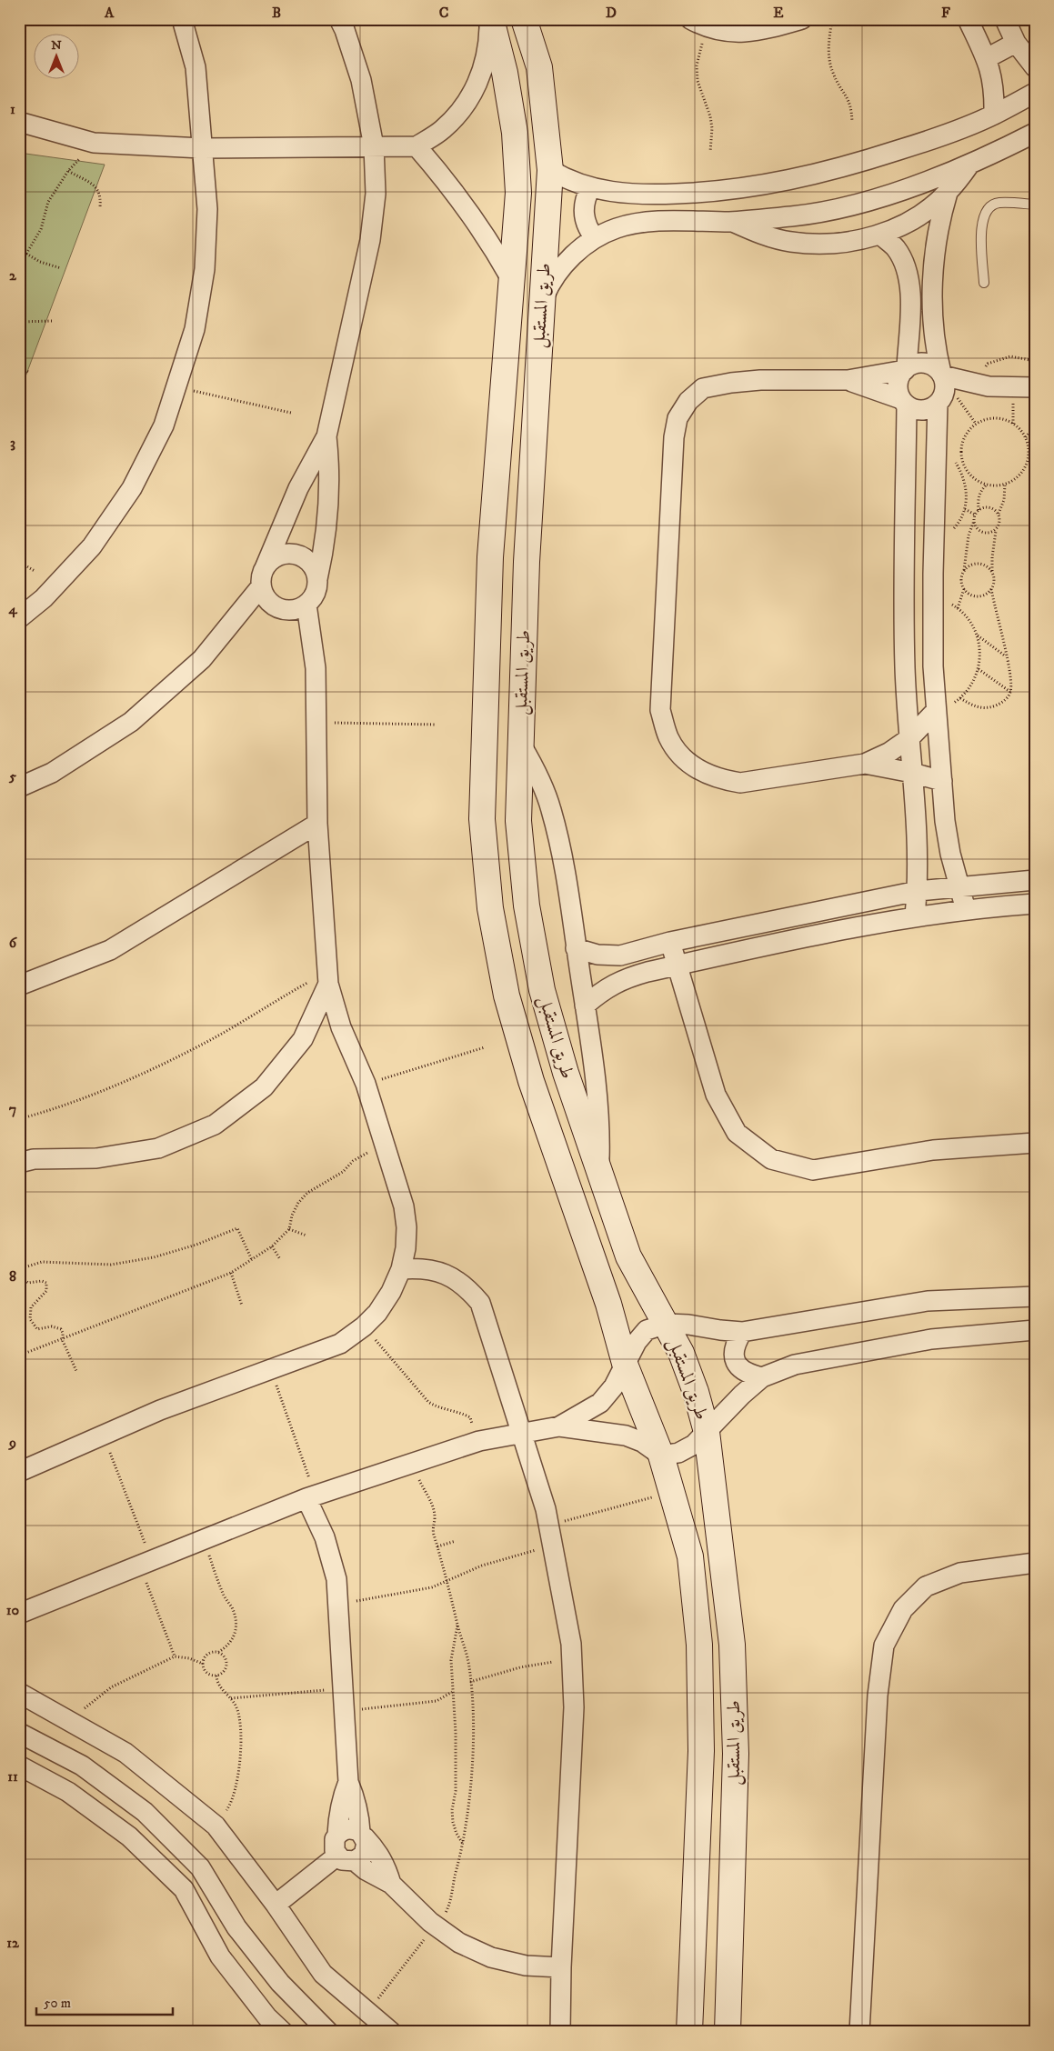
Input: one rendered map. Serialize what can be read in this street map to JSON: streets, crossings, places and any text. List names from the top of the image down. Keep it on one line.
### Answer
{"streets":{"main road":["طريق المستقبل"]},"scale_bar":"50 m","north":"top","grid":{"columns":["A","B","C","D","E","F"],"rows":["1","2","3","4","5","6","7","8","9","10","11","12"]}}
